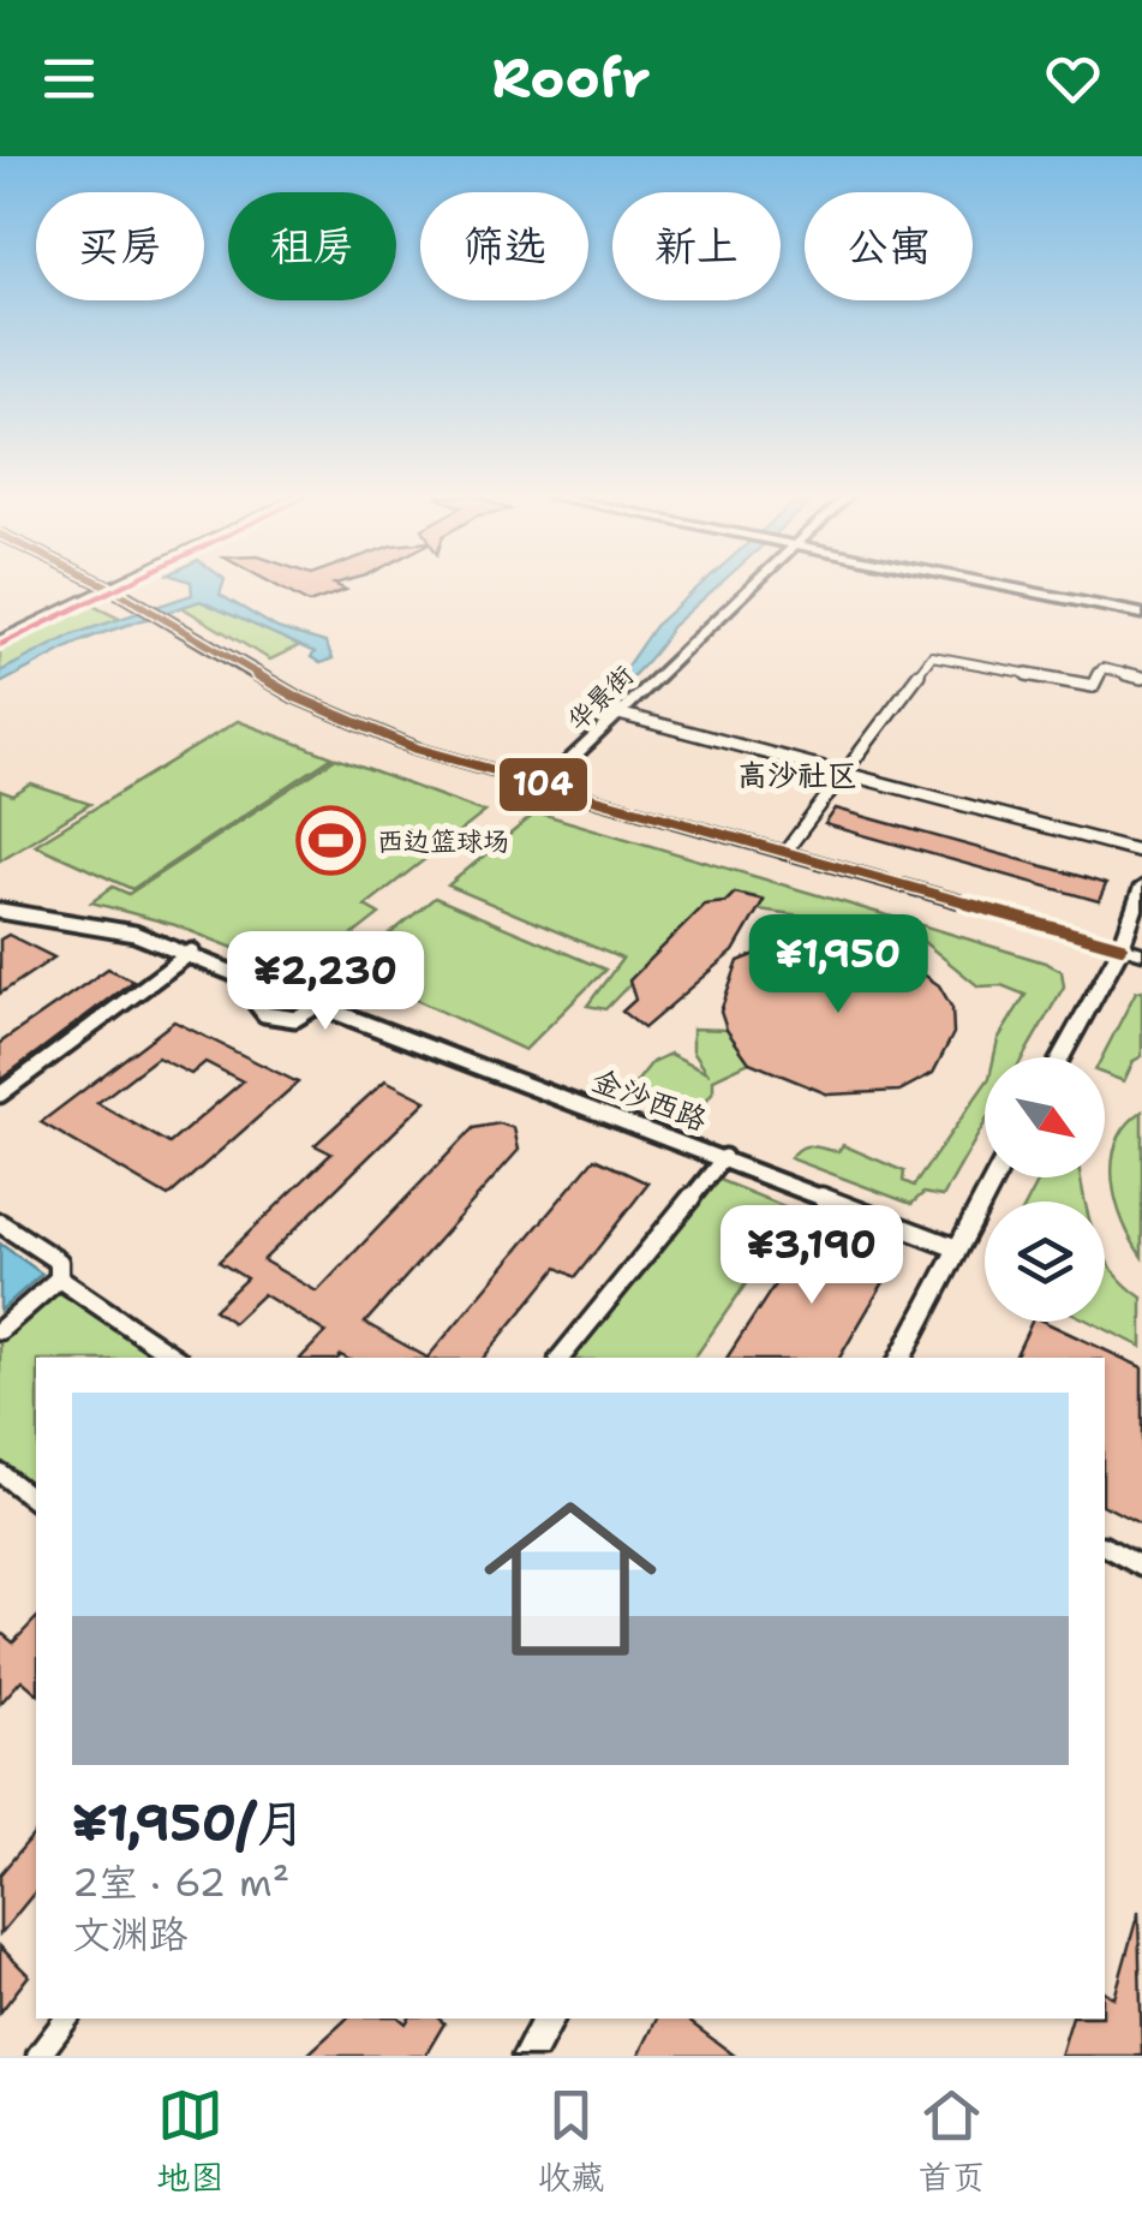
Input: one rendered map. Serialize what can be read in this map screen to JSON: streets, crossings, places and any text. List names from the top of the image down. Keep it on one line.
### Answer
{"streets":{"main road":["华景街"],"street":["金沙西路"]},"districts":["高沙社区"],"places":{"sports":["西边篮球场"]},"lines":["transit line 104"],"north":"bottom right","page":{"header":"Roofr","chip":["买房","租房","筛选","新上","公寓"],"price":["¥1,950","¥2,230","¥3,190"],"list":[{"name":"¥1,950/月","note":"2室 · 62 m² · 文渊路"}],"tabs":["地图","收藏","首页"]}}
